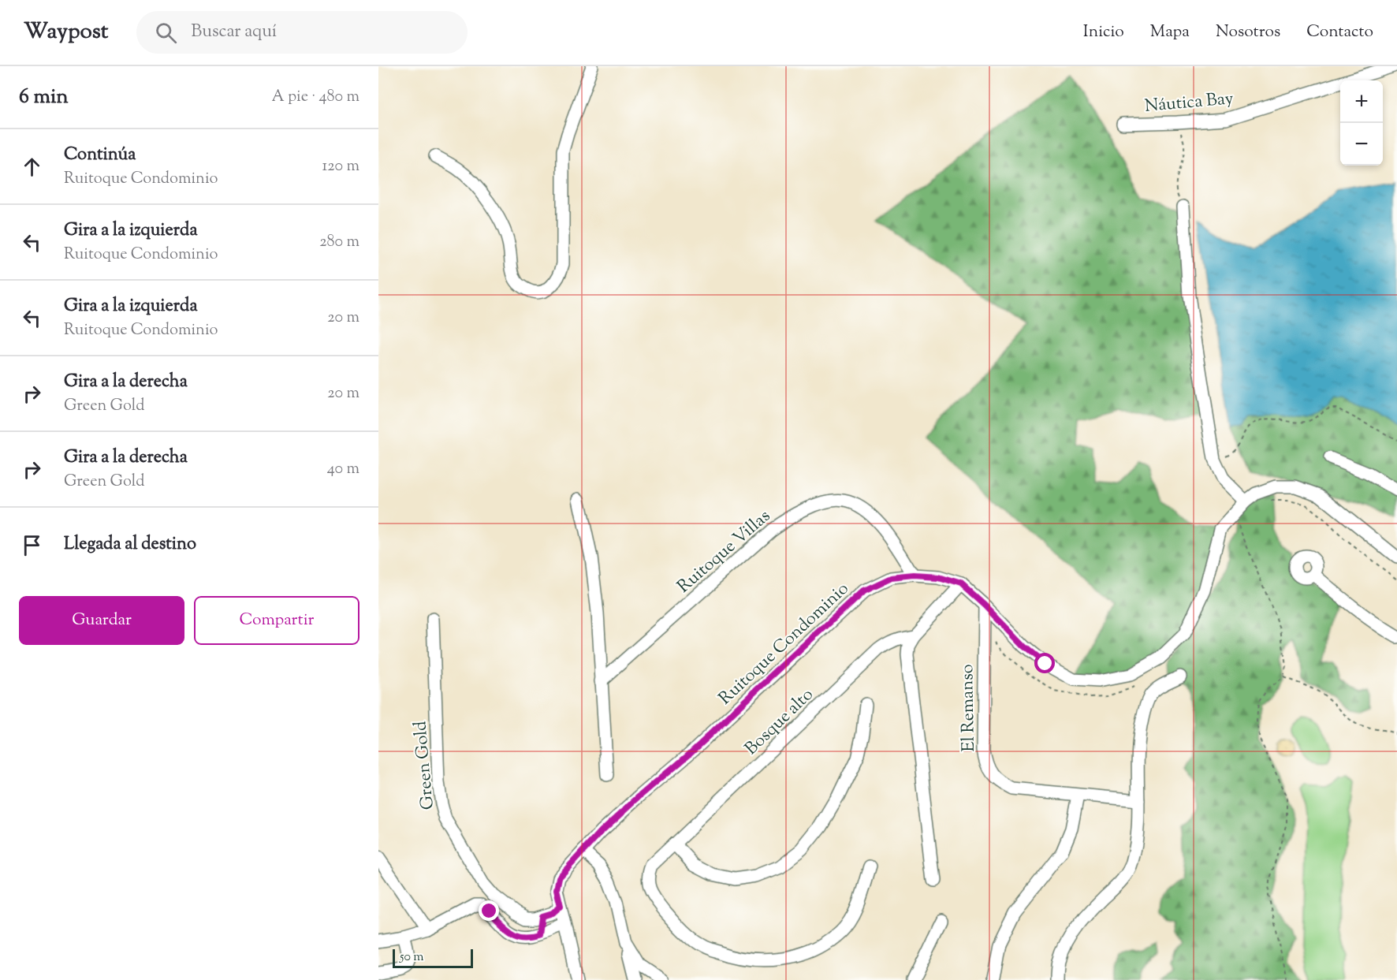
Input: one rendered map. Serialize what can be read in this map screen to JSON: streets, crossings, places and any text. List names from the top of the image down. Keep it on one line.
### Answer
{"streets":{"street":["Náutica Bay","Ruitoque Villas","Ruitoque Condominio","El Remanso","Bosque alto","Green Gold"]},"crossings":[["Ruitoque Villas","Ruitoque Condominio"],["Ruitoque Condominio","El Remanso"]],"scale_bar":"50 m","page":{"header":"Waypost","search":"Buscar aquí","nav":["Inicio","Mapa","Nosotros","Contacto"],"heading":["6 min","A pie · 480 m"],"map_buttons":["+","−"],"list":[["Continúa","Ruitoque Condominio","120 m"],["Gira a la izquierda","Ruitoque Condominio","280 m"],["Gira a la izquierda","Ruitoque Condominio","20 m"],["Gira a la derecha","Green Gold","20 m"],["Gira a la derecha","Green Gold","40 m"],"Llegada al destino"],"buttons":["Guardar","Compartir"],"scale":"50 m"}}
